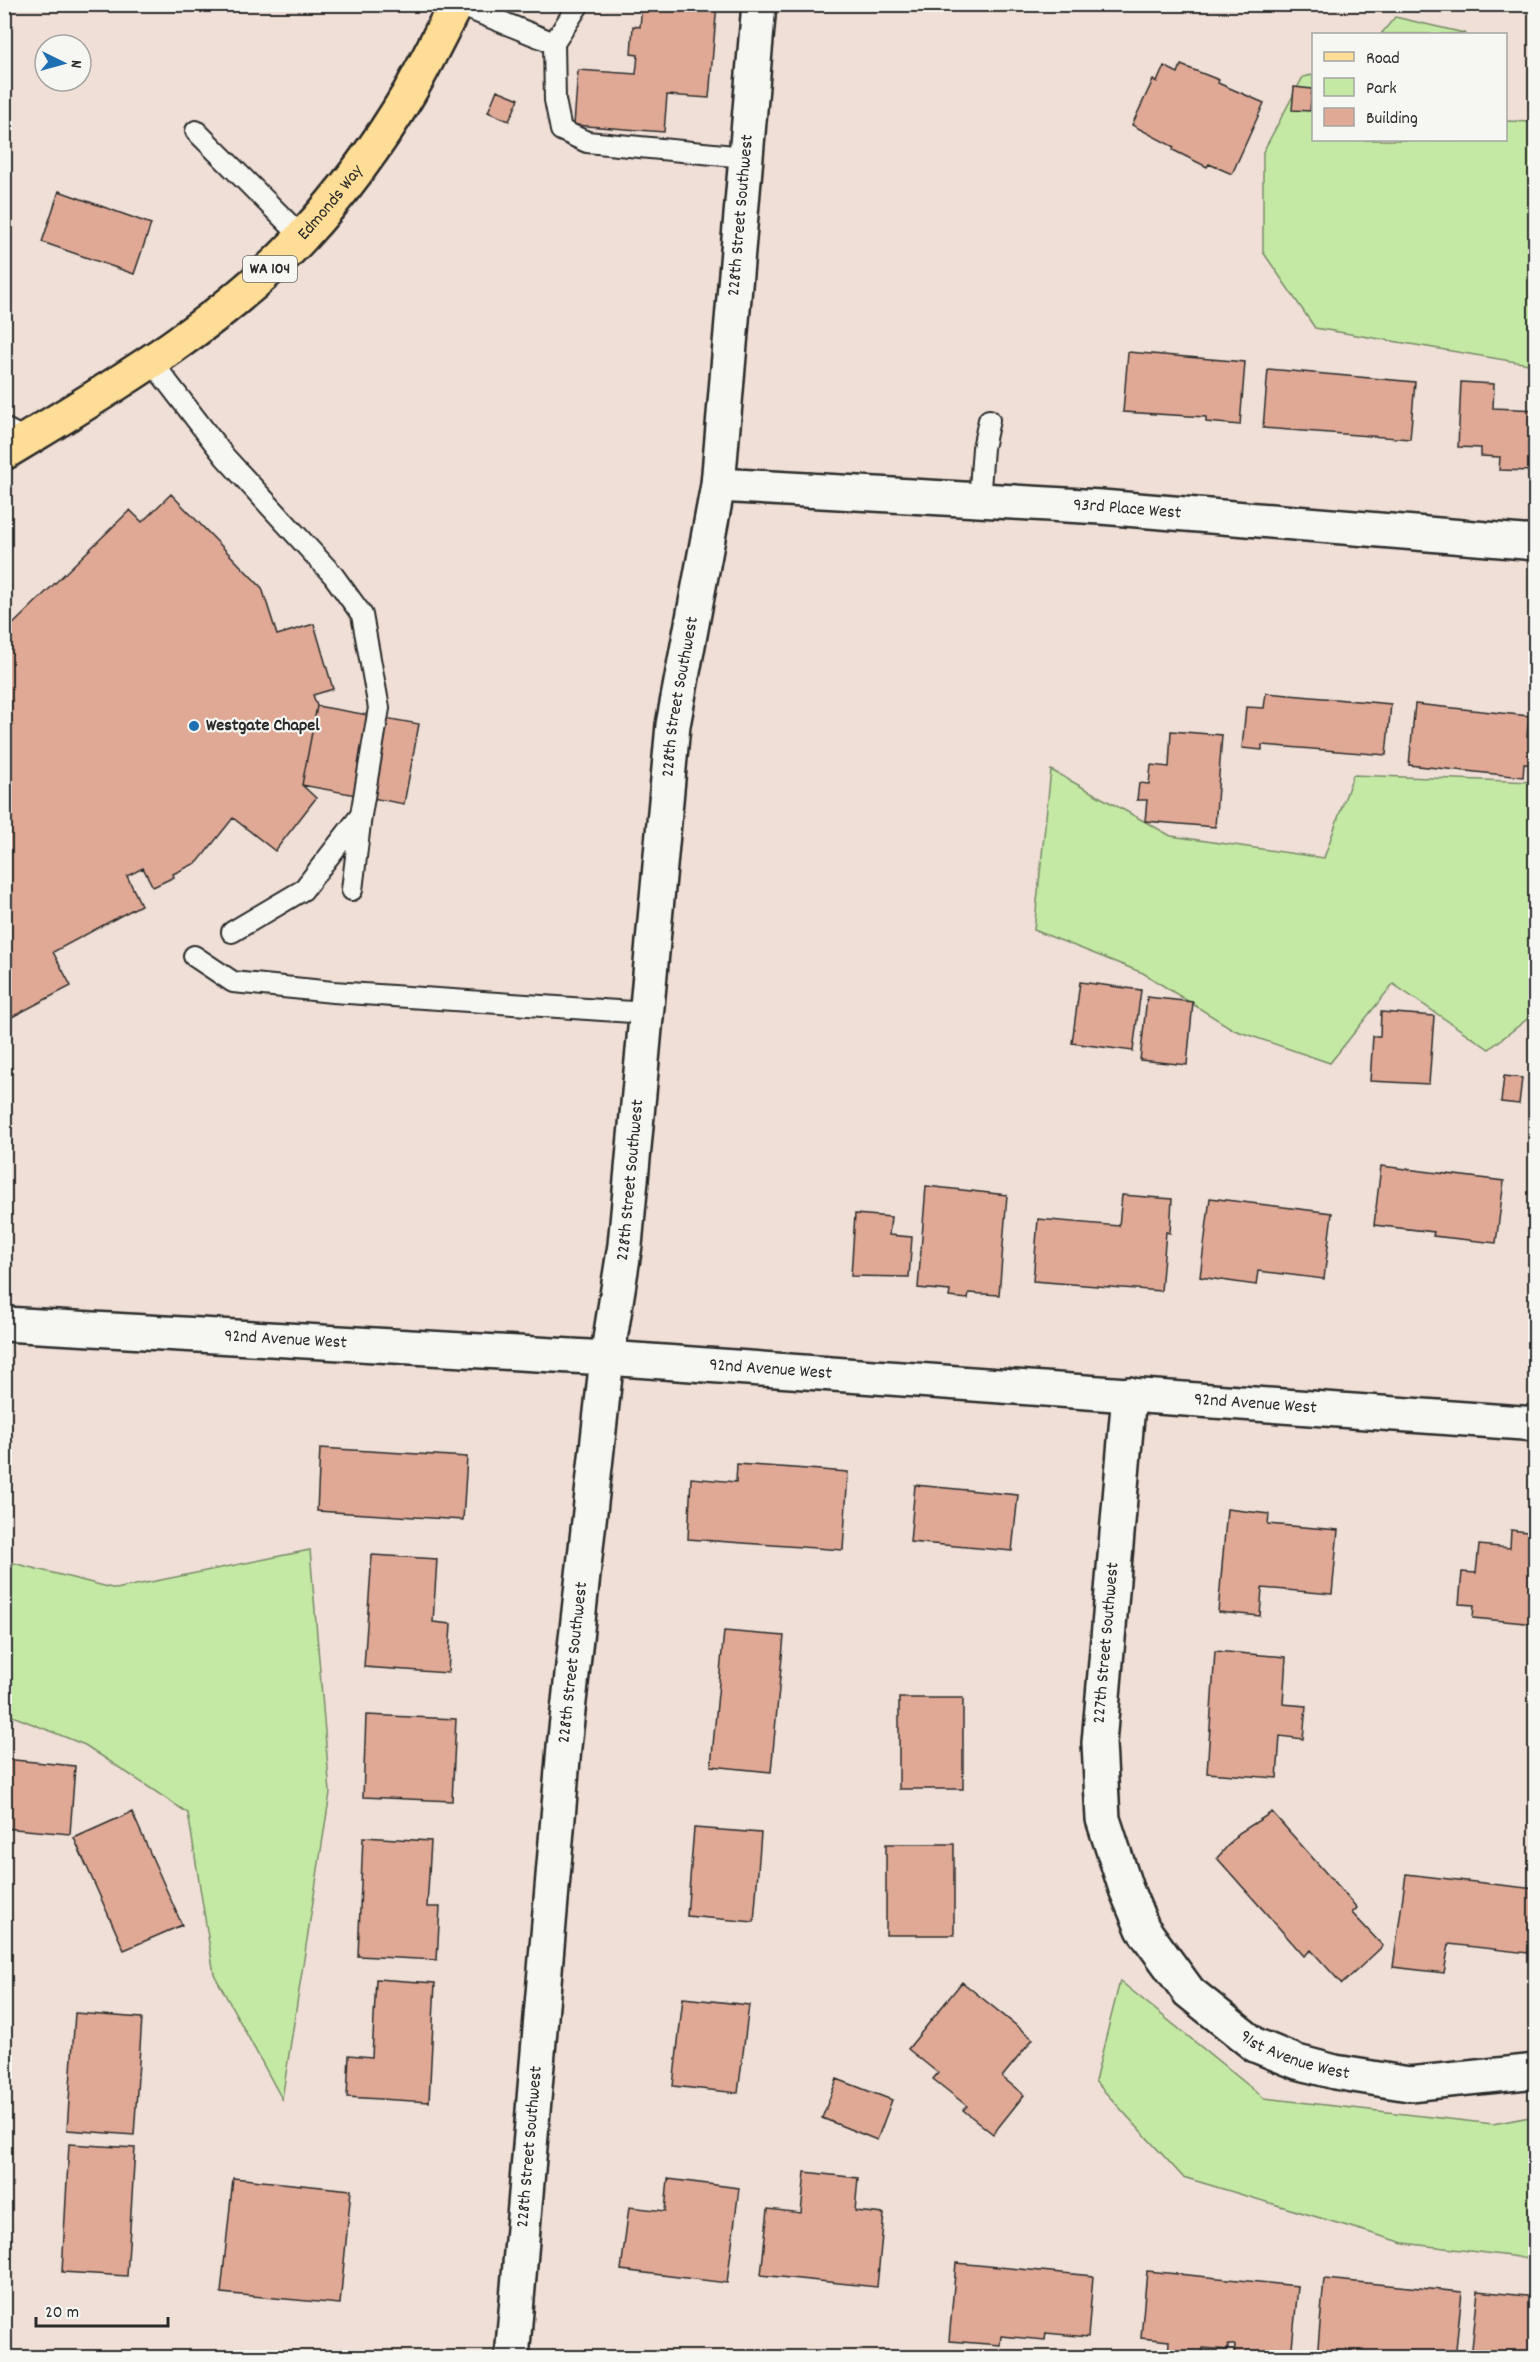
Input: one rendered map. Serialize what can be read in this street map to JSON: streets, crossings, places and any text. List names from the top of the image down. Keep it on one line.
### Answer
{"streets":{"main road":["Edmonds Way","WA 104"],"street":["228th Street Southwest","93rd Place West","92nd Avenue West","227th Street Southwest","91st Avenue West"]},"crossings":[["228th Street Southwest","93rd Place West"],["228th Street Southwest","92nd Avenue West"],["92nd Avenue West","227th Street Southwest"],["227th Street Southwest","91st Avenue West"]],"places":["Westgate Chapel"],"legend":["Road","Park","Building"],"scale_bar":"20 m","north":"right"}
